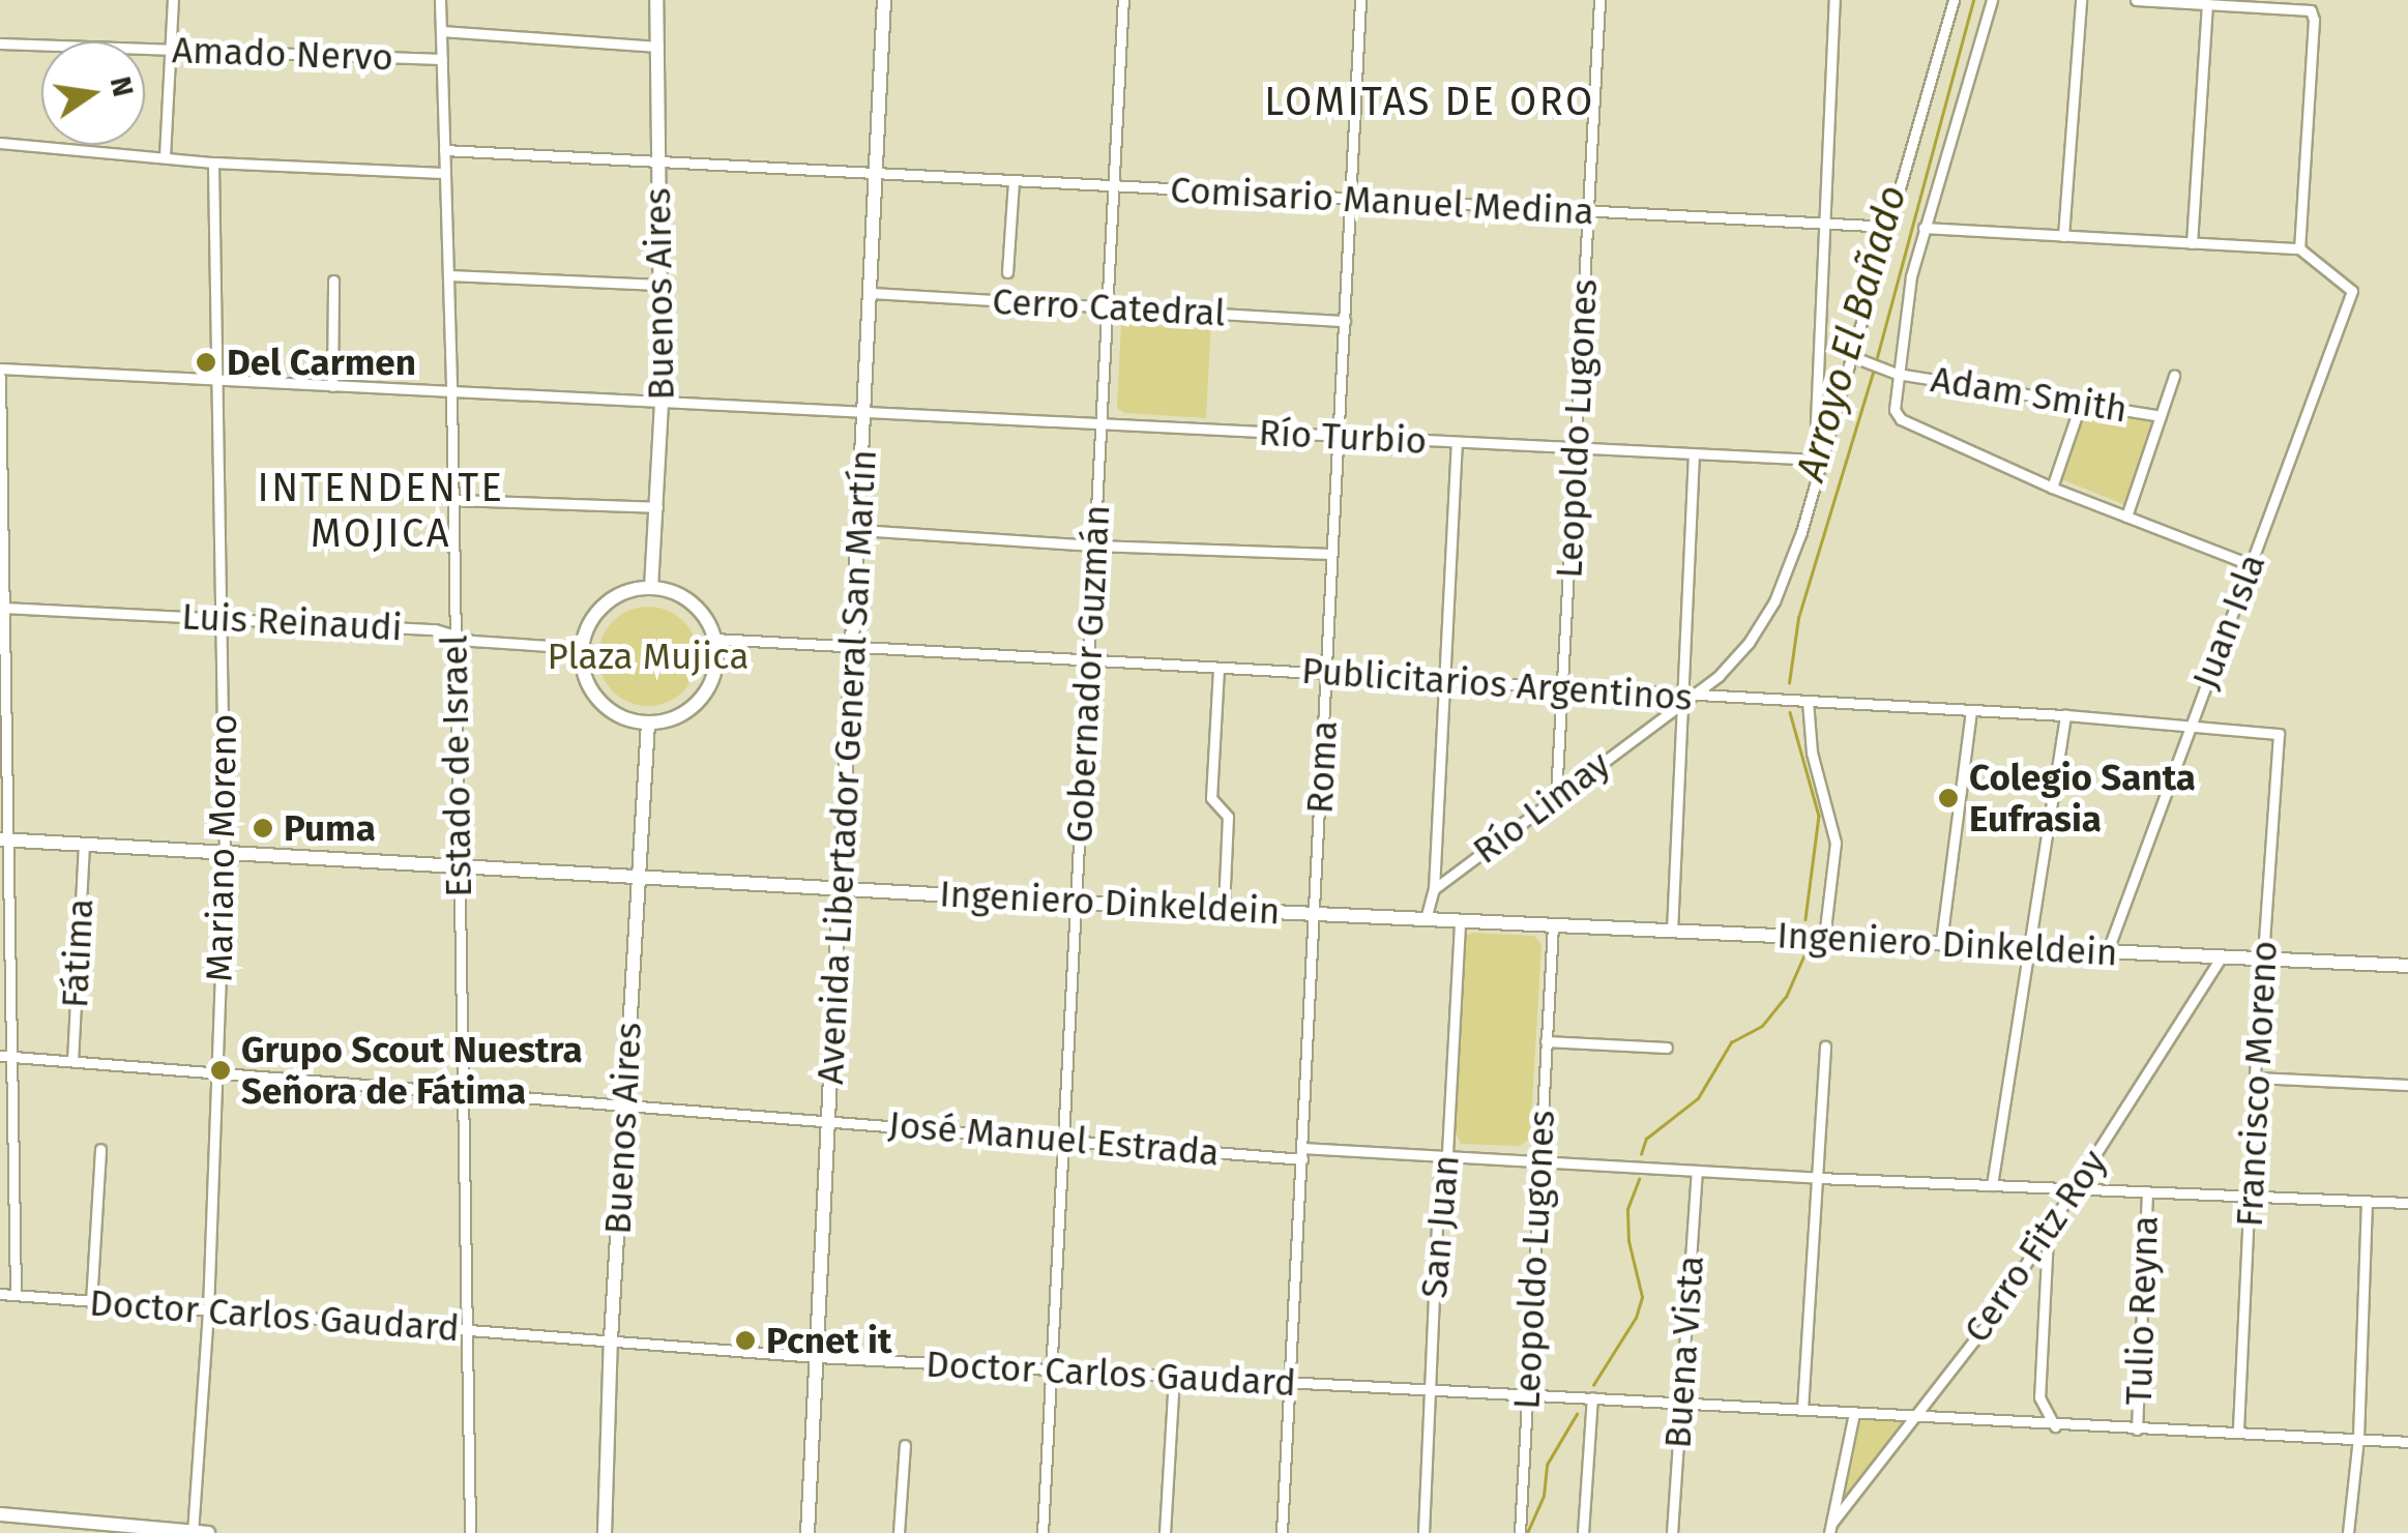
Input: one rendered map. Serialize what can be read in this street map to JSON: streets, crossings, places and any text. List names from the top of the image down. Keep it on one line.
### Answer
{"streets":{"main road":["Buenos Aires","Avenida Libertador General San Martín","Ingeniero Dinkeldein"],"street":["Amado Nervo","Comisario Manuel Medina","Cerro Catedral","Adam Smith","Leopoldo Lugones","Río Turbio","Juan Isla","Luis Reinaudi","Gobernador Guzmán","Publicitarios Argentinos","Estado de Israel","Roma","Río Limay","Mariano Moreno","Fátima","Francisco Moreno","José Manuel Estrada","San Juan","Cerro Fitz Roy","Tulio Reyna","Doctor Carlos Gaudard","Buena Vista"]},"crossings":[["Amado Nervo","Buenos Aires"],["Amado Nervo","Estado de Israel"],["Comisario Manuel Medina","Buenos Aires"],["Comisario Manuel Medina","Leopoldo Lugones"],["Comisario Manuel Medina","Gobernador Guzmán"],["Comisario Manuel Medina","Estado de Israel"],["Comisario Manuel Medina","Avenida Libertador General San Martín"],["Comisario Manuel Medina","Roma"],["Comisario Manuel Medina","Río Limay"],["Buenos Aires","Río Turbio"],["Buenos Aires","Luis Reinaudi"],["Buenos Aires","Publicitarios Argentinos"],["Buenos Aires","Ingeniero Dinkeldein"],["Buenos Aires","José Manuel Estrada"],["Buenos Aires","Doctor Carlos Gaudard"],["Cerro Catedral","Gobernador Guzmán"],["Cerro Catedral","Avenida Libertador General San Martín"],["Cerro Catedral","Roma"],["Adam Smith","Río Limay"],["Leopoldo Lugones","Río Turbio"],["Leopoldo Lugones","Publicitarios Argentinos"],["Leopoldo Lugones","Río Limay"],["Leopoldo Lugones","Ingeniero Dinkeldein"],["Leopoldo Lugones","José Manuel Estrada"],["Leopoldo Lugones","Doctor Carlos Gaudard"],["Río Turbio","Gobernador Guzmán"],["Río Turbio","Estado de Israel"],["Río Turbio","Avenida Libertador General San Martín"],["Río Turbio","Roma"],["Río Turbio","Río Limay"],["Río Turbio","Mariano Moreno"],["Juan Isla","Publicitarios Argentinos"],["Juan Isla","Ingeniero Dinkeldein"],["Luis Reinaudi","Publicitarios Argentinos"],["Luis Reinaudi","Estado de Israel"],["Luis Reinaudi","Mariano Moreno"],["Gobernador Guzmán","Publicitarios Argentinos"],["Gobernador Guzmán","Ingeniero Dinkeldein"],["Gobernador Guzmán","José Manuel Estrada"],["Gobernador Guzmán","Doctor Carlos Gaudard"],["Publicitarios Argentinos","Avenida Libertador General San Martín"],["Publicitarios Argentinos","Roma"],["Publicitarios Argentinos","Río Limay"],["Publicitarios Argentinos","Francisco Moreno"],["Estado de Israel","Ingeniero Dinkeldein"],["Estado de Israel","José Manuel Estrada"],["Estado de Israel","Doctor Carlos Gaudard"],["Avenida Libertador General San Martín","Ingeniero Dinkeldein"],["Avenida Libertador General San Martín","José Manuel Estrada"],["Avenida Libertador General San Martín","Doctor Carlos Gaudard"],["Roma","Ingeniero Dinkeldein"],["Roma","José Manuel Estrada"],["Roma","Doctor Carlos Gaudard"],["Mariano Moreno","Ingeniero Dinkeldein"],["Mariano Moreno","José Manuel Estrada"],["Mariano Moreno","Doctor Carlos Gaudard"],["Ingeniero Dinkeldein","Fátima"],["Ingeniero Dinkeldein","Francisco Moreno"],["Ingeniero Dinkeldein","San Juan"],["Ingeniero Dinkeldein","Cerro Fitz Roy"],["Fátima","José Manuel Estrada"],["Francisco Moreno","José Manuel Estrada"],["Francisco Moreno","Doctor Carlos Gaudard"],["José Manuel Estrada","San Juan"],["José Manuel Estrada","Cerro Fitz Roy"],["José Manuel Estrada","Tulio Reyna"],["José Manuel Estrada","Buena Vista"],["San Juan","Doctor Carlos Gaudard"],["Cerro Fitz Roy","Doctor Carlos Gaudard"],["Tulio Reyna","Doctor Carlos Gaudard"],["Doctor Carlos Gaudard","Buena Vista"]],"districts":["LOMITAS DE ORO","INTENDENTE MOJICA"],"water":["Arroyo El Bañado"],"parks":["Plaza Mujica"],"places":["Del Carmen","Colegio Santa Eufrasia","Puma","Grupo Scout Nuestra Señora de Fátima","Pcnet it"],"north":"right"}
